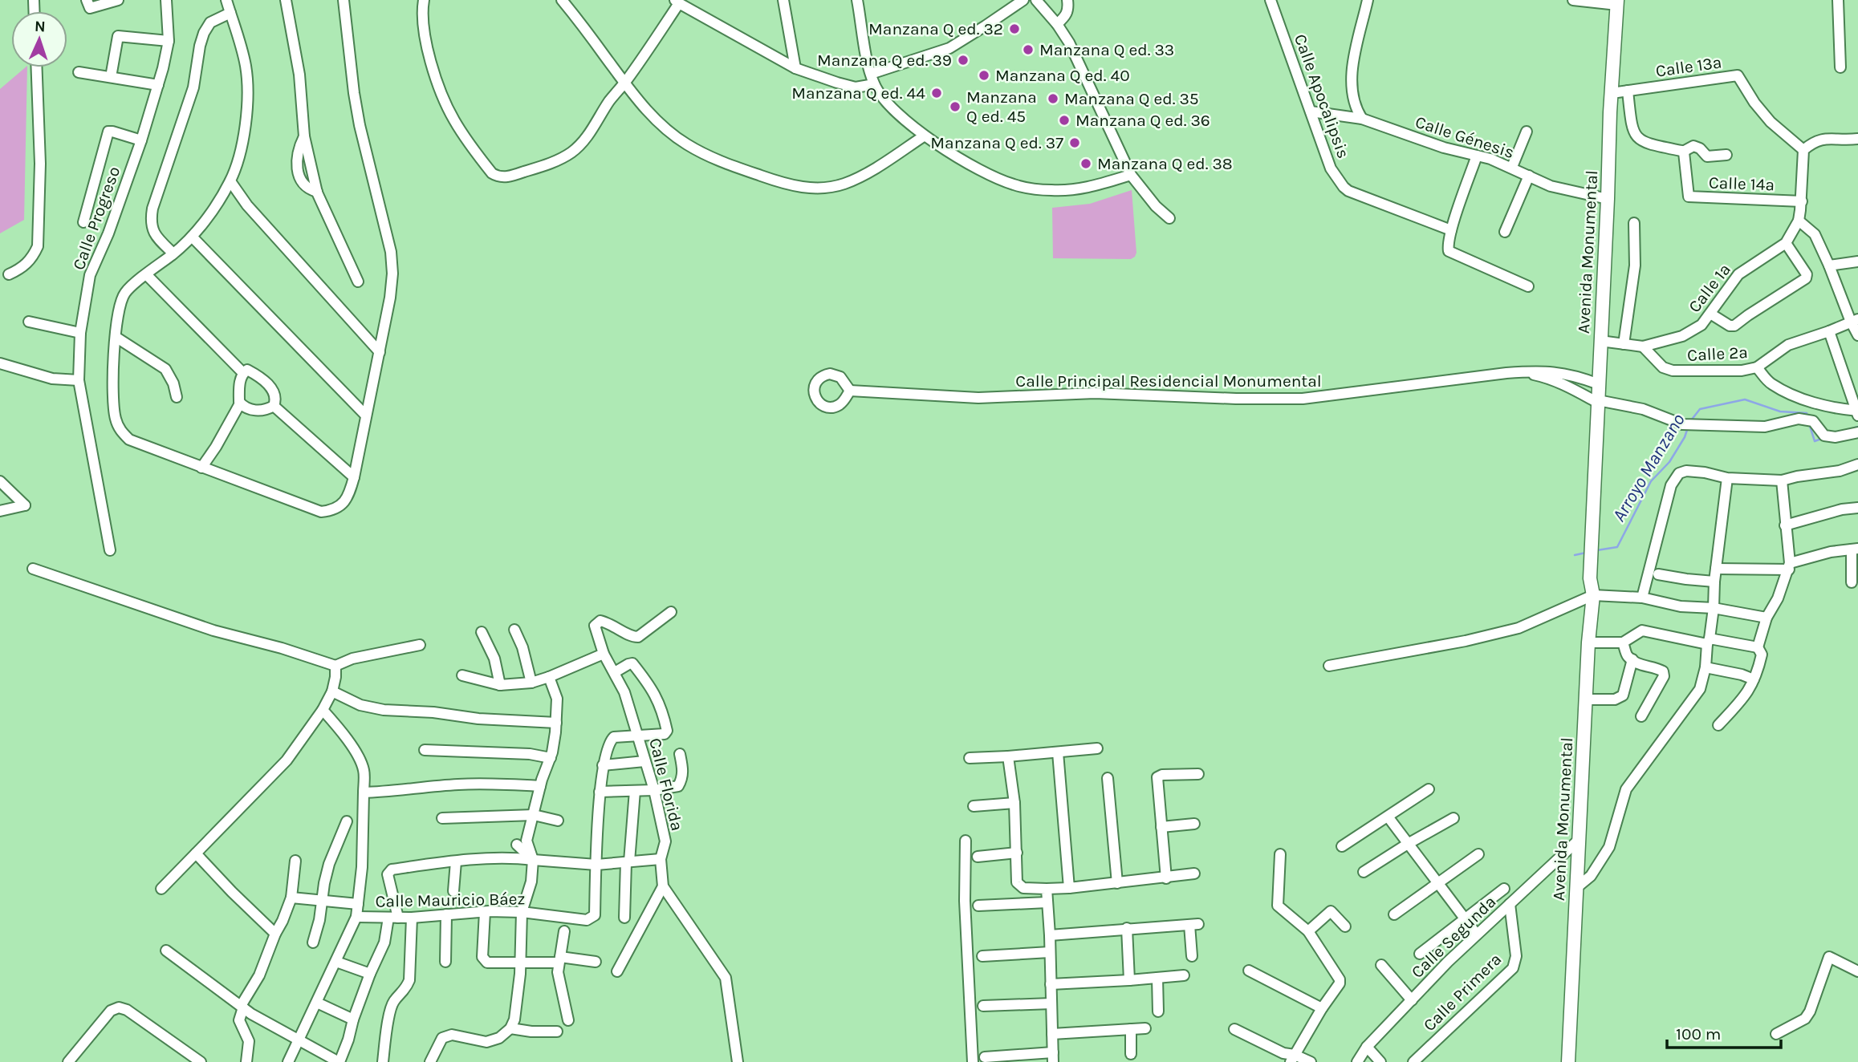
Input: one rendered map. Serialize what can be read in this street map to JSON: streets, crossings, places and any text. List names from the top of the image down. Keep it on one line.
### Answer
{"streets":{"main road":["Avenida Monumental"],"street":["Calle 13a","Calle Apocalipsis","Calle Génesis","Calle 14a","Calle Progreso","Calle 1a","Calle 2a","Calle Principal Residencial Monumental","Calle Florida","Calle Mauricio Báez","Calle Segunda","Calle Primera"]},"crossings":[["Calle 13a","Avenida Monumental"],["Calle 13a","Calle 1a"],["Calle Apocalipsis","Calle Génesis"],["Calle Génesis","Avenida Monumental"],["Calle 14a","Calle 1a"],["Avenida Monumental","Calle 1a"],["Avenida Monumental","Calle Principal Residencial Monumental"],["Avenida Monumental","Calle Segunda"],["Calle 1a","Calle 2a"],["Calle Segunda","Calle Primera"]],"water":["Arroyo Manzano"],"places":["Manzana Q ed. 32","Manzana Q ed. 33","Manzana Q ed. 39","Manzana Q ed. 40","Manzana Q ed. 44","Manzana Q ed. 35","Manzana Q ed. 45","Manzana Q ed. 36","Manzana Q ed. 37","Manzana Q ed. 38"],"scale_bar":"100 m","north":"top"}
